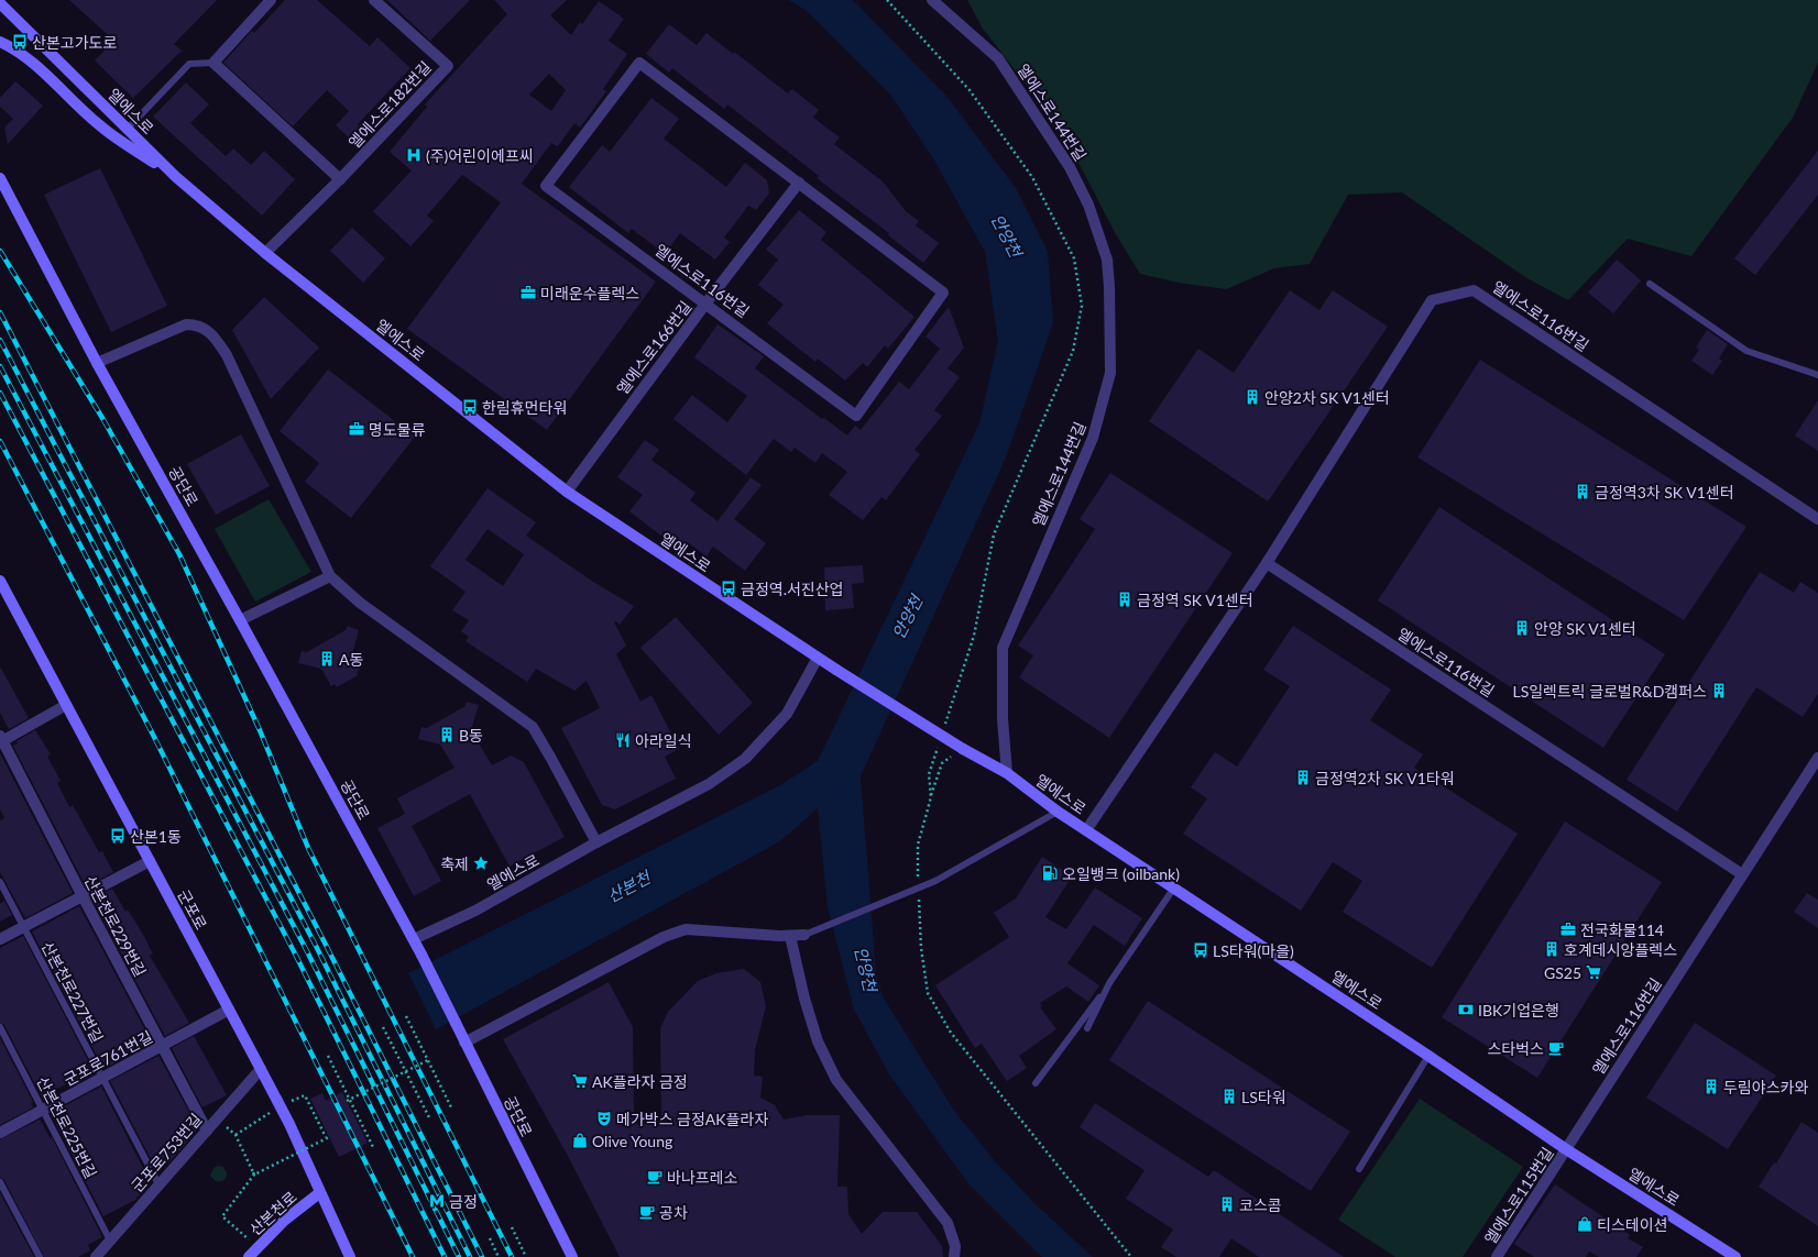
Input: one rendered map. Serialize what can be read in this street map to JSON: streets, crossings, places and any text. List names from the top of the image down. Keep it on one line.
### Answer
{"streets":{"street":["엘에스로182번길","엘에스로","엘에스로144번길","엘에스로116번길","엘에스로166번길","공단로","군포로","산본천로229번길","군포로761번길","군포로753번길","엘에스로115번길","산본천로"],"lane":["산본천로227번길","산본천로225번길"]},"crossings":[["엘에스로182번길","엘에스로"],["엘에스로","엘에스로144번길"],["엘에스로","엘에스로116번길"],["엘에스로","엘에스로166번길"],["엘에스로","공단로"],["엘에스로","엘에스로115번길"],["엘에스로116번길","엘에스로166번길"],["엘에스로116번길","엘에스로115번길"],["군포로","군포로761번길"],["군포로","군포로753번길"],["군포로","산본천로"],["산본천로229번길","군포로761번길"],["산본천로229번길","군포로753번길"],["산본천로227번길","군포로761번길"],["산본천로227번길","군포로753번길"],["군포로761번길","산본천로225번길"],["산본천로225번길","군포로753번길"]],"water":["안양천","산본천"],"places":{"bus stop":["산본고가도로","한림휴먼타워","금정역.서진산업","산본1동","LS타워(마을)"],"hospital":["(주)어린이에프씨"],"office":["미래운수플렉스","명도물류","전국화물114"],"building":["안양2차 SK V1센터","금정역3차 SK V1센터","금정역 SK V1센터","안양 SK V1센터","A동","LS일렉트릭 글로벌R&D캠퍼스","B동","금정역2차 SK V1타워","호계데시앙플렉스","두림야스카와","LS타워","코스콤"],"restaurant":["아라일식"],"place":["축제"],"fuel station":["오일뱅크 (oilbank)"],"supermarket":["GS25","AK플라자 금정"],"bank":["IBK기업은행"],"cafe":["스타벅스","바나프레소","공차"],"theatre":["메가박스 금정AK플라자"],"shop":["Olive Young","티스테이션"],"metro station":["금정"]}}
